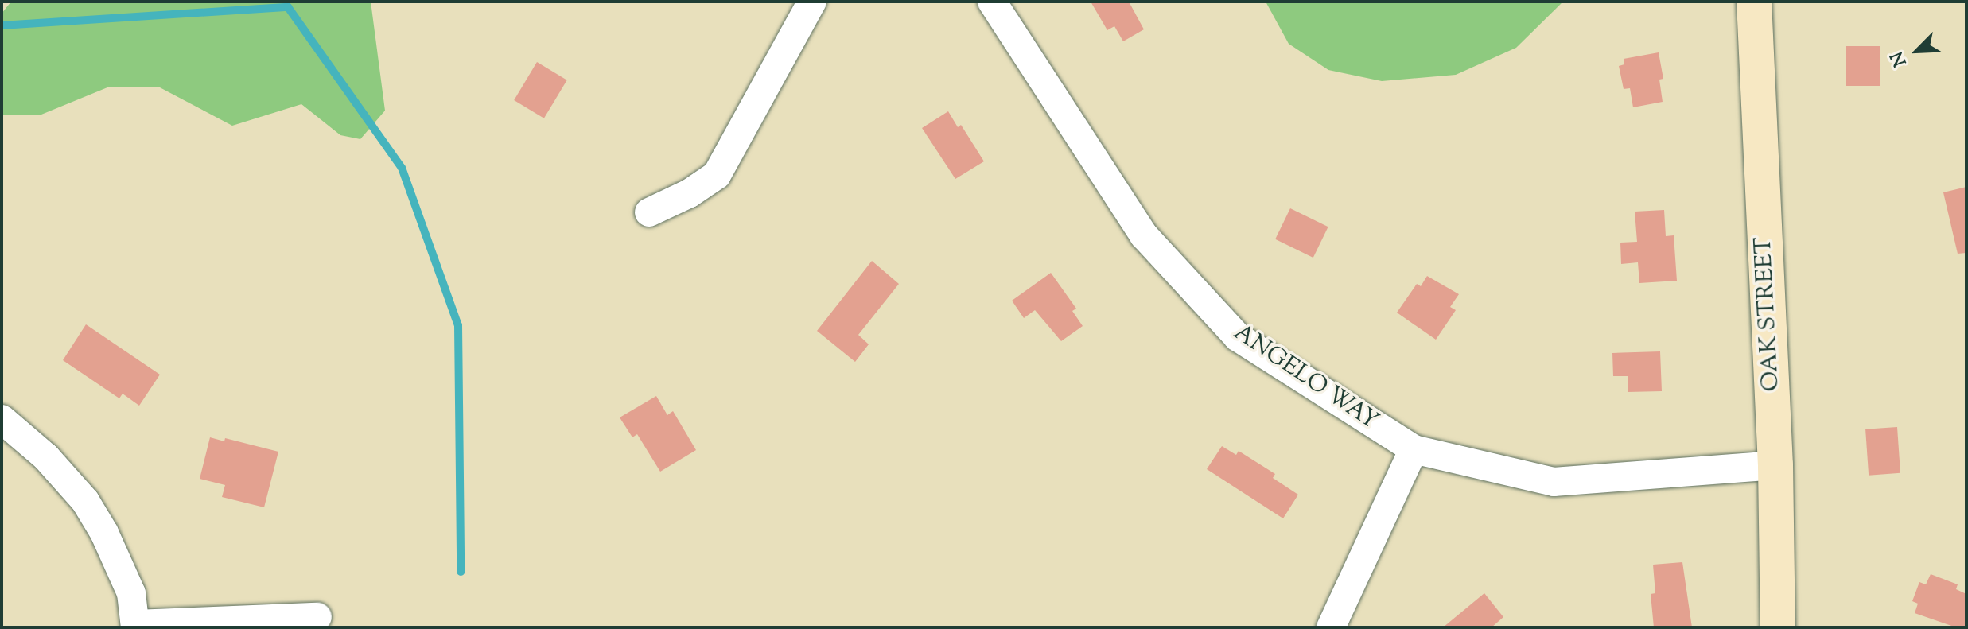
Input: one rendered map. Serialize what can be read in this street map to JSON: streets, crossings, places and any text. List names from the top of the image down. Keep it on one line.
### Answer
{"streets":{"main road":["OAK STREET"],"street":["ANGELO WAY"]},"crossings":[["OAK STREET","ANGELO WAY"]],"north":"bottom left"}
